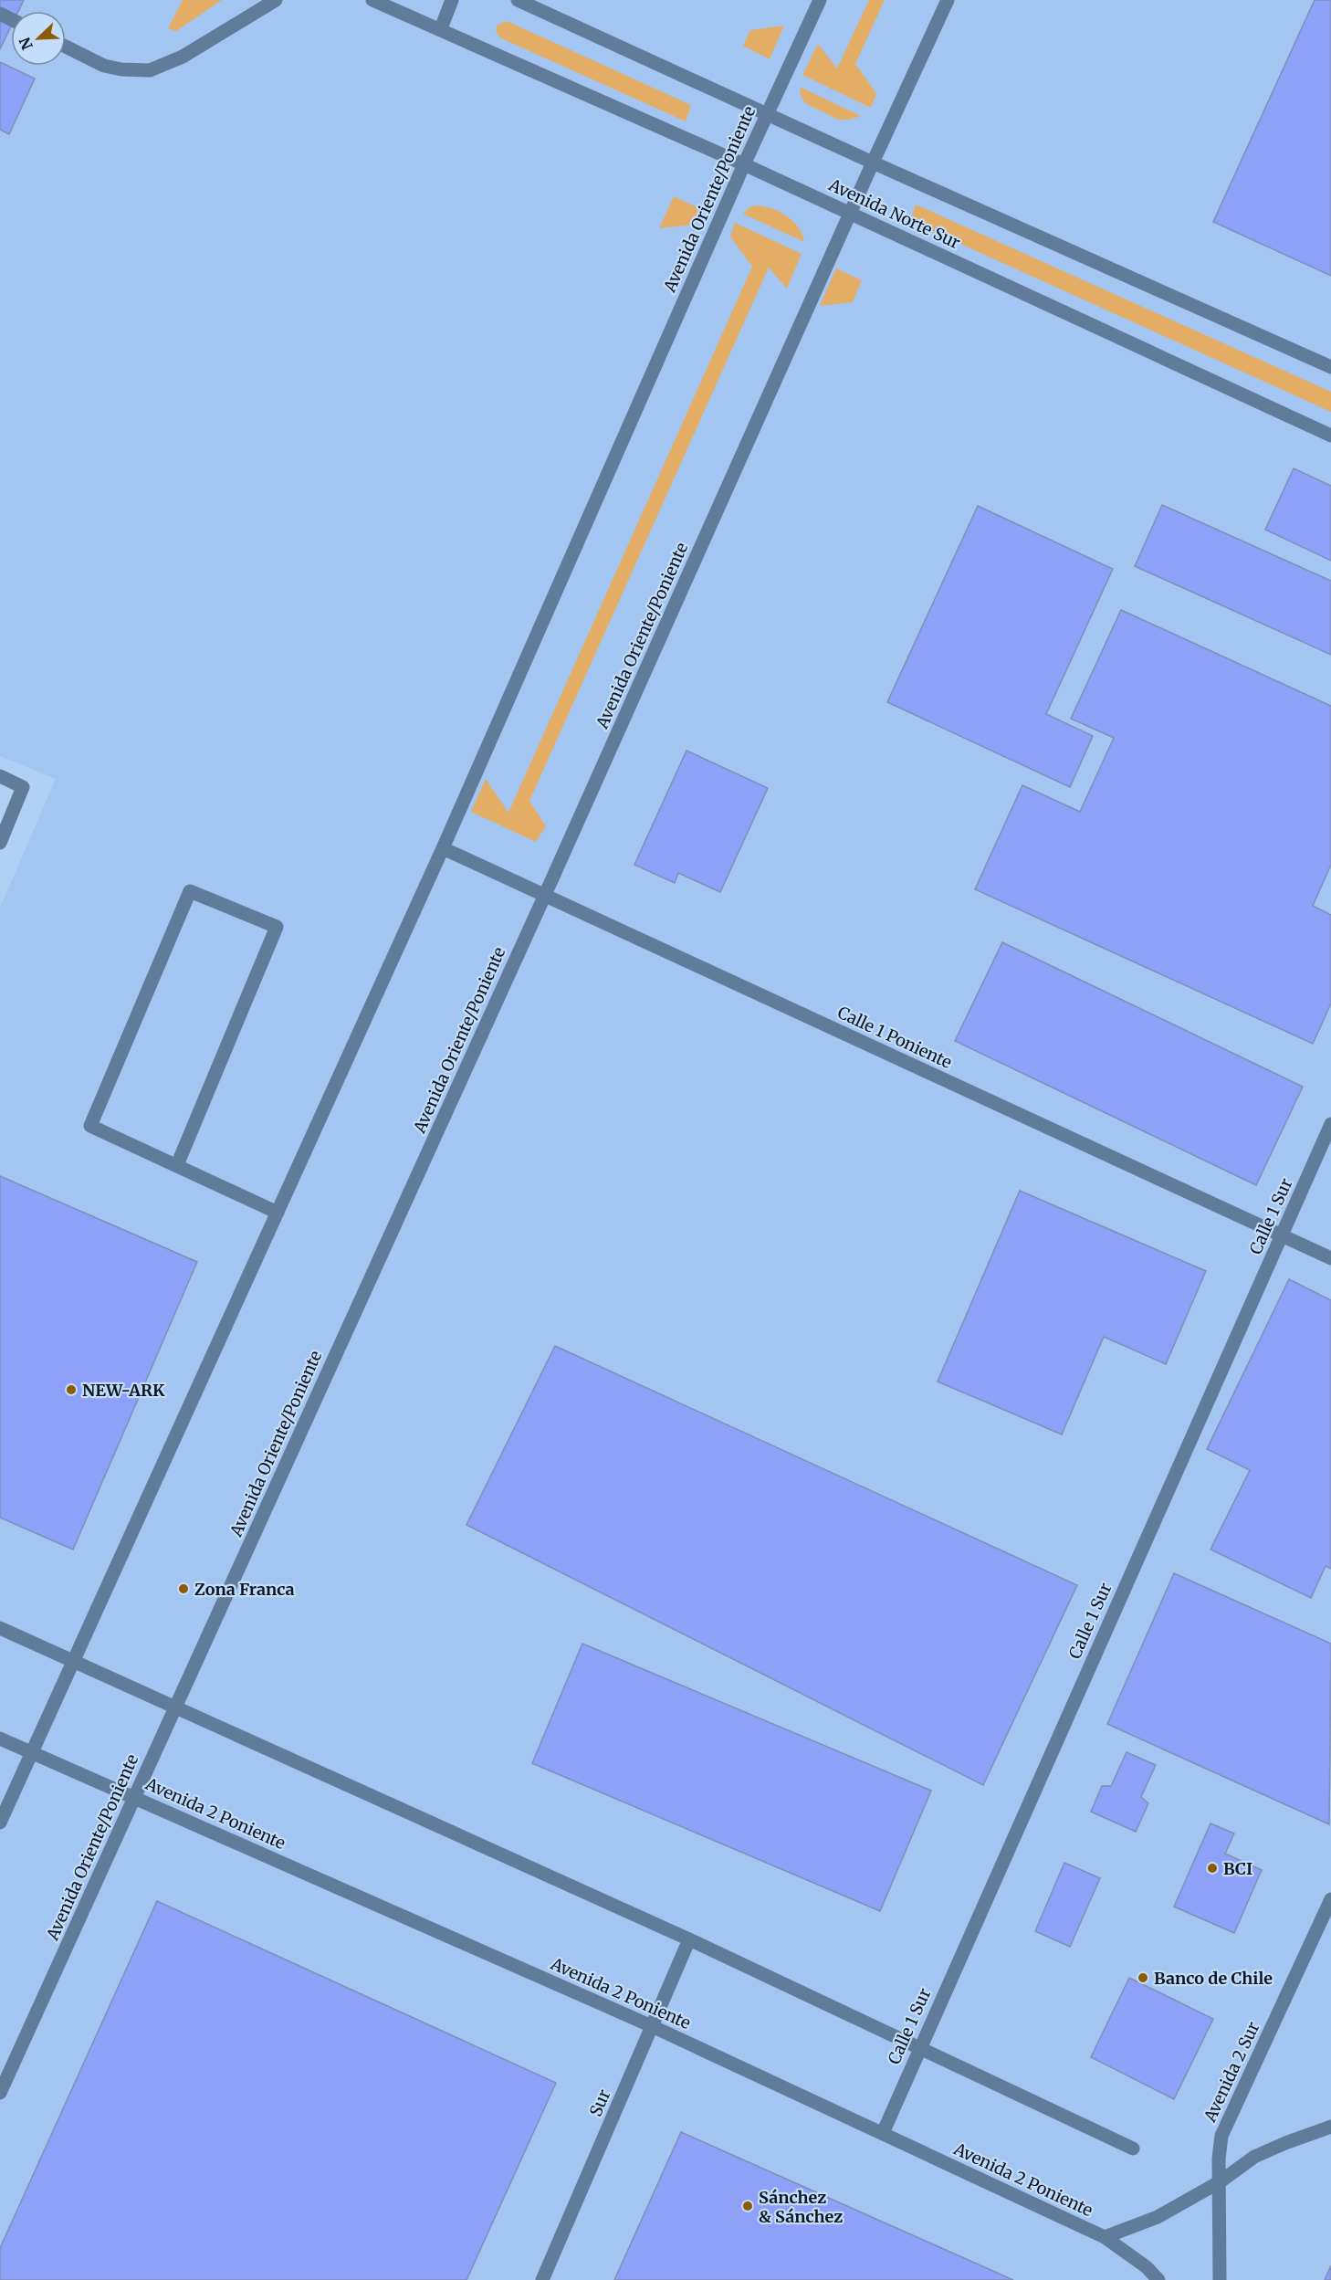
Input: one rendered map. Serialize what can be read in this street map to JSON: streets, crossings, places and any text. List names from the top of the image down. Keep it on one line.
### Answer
{"streets":{"street":["Avenida Oriente/Poniente","Avenida Norte Sur","Calle 1 Poniente","Calle 1 Sur","Avenida 2 Poniente","Avenida 2 Sur","Sur"]},"crossings":[["Avenida Oriente/Poniente","Avenida Norte Sur"],["Avenida Oriente/Poniente","Calle 1 Poniente"],["Avenida Oriente/Poniente","Avenida 2 Poniente"],["Calle 1 Poniente","Calle 1 Sur"],["Calle 1 Sur","Avenida 2 Poniente"],["Avenida 2 Poniente","Avenida 2 Sur"],["Avenida 2 Poniente","Sur"]],"places":["NEW-ARK","Zona Franca","BCI","Banco de Chile","Sánchez & Sánchez"],"north":"bottom left"}
